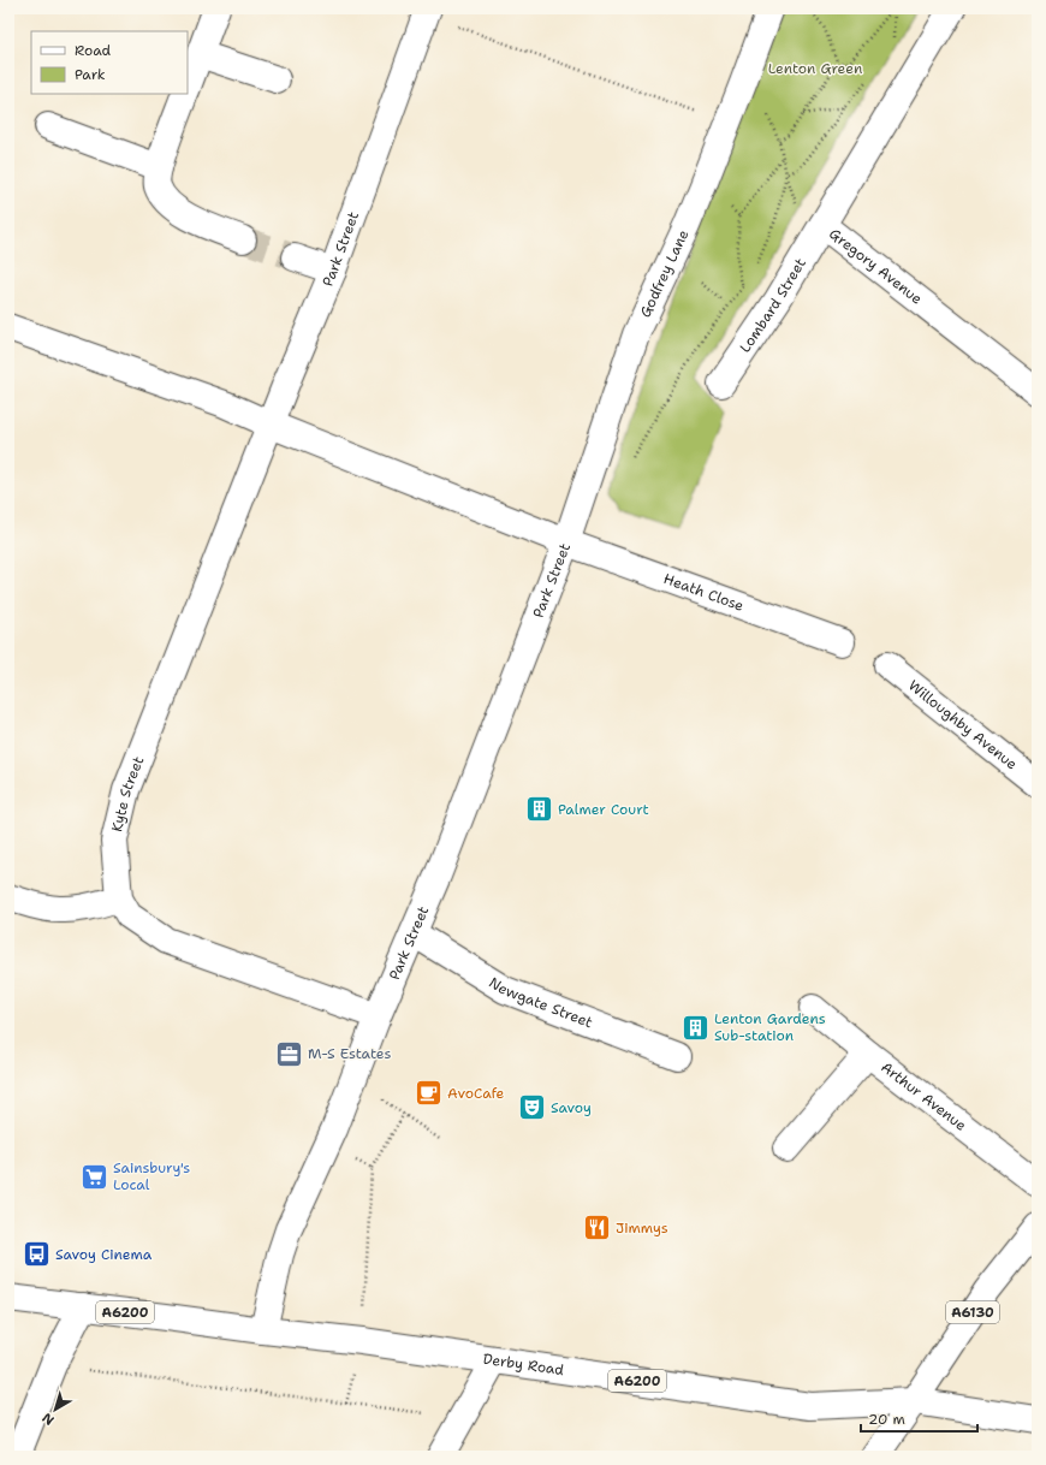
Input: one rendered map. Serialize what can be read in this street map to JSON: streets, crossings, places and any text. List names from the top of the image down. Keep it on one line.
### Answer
{"streets":{"street":["Park Street","Gregory Avenue","Godfrey Lane","Lombard Street","Heath Close","Willoughby Avenue","Kyte Street","Newgate Street","Arthur Avenue","A6200","A6130","Derby Road"]},"crossings":[["Park Street","Godfrey Lane"],["Park Street","Heath Close"],["Park Street","Kyte Street"],["Park Street","Newgate Street"],["Park Street","Derby Road"],["Gregory Avenue","Lombard Street"],["Godfrey Lane","Heath Close"],["A6130","Derby Road"]],"parks":["Lenton Green"],"places":{"building":["Palmer Court","Lenton Gardens Sub-station"],"office":["M-S Estates"],"cafe":["AvoCafe"],"theatre":["Savoy"],"supermarket":["Sainsbury's Local"],"restaurant":["Jimmys"],"bus stop":["Savoy Cinema"]},"legend":["Road","Park"],"scale_bar":"20 m","north":"bottom left"}
